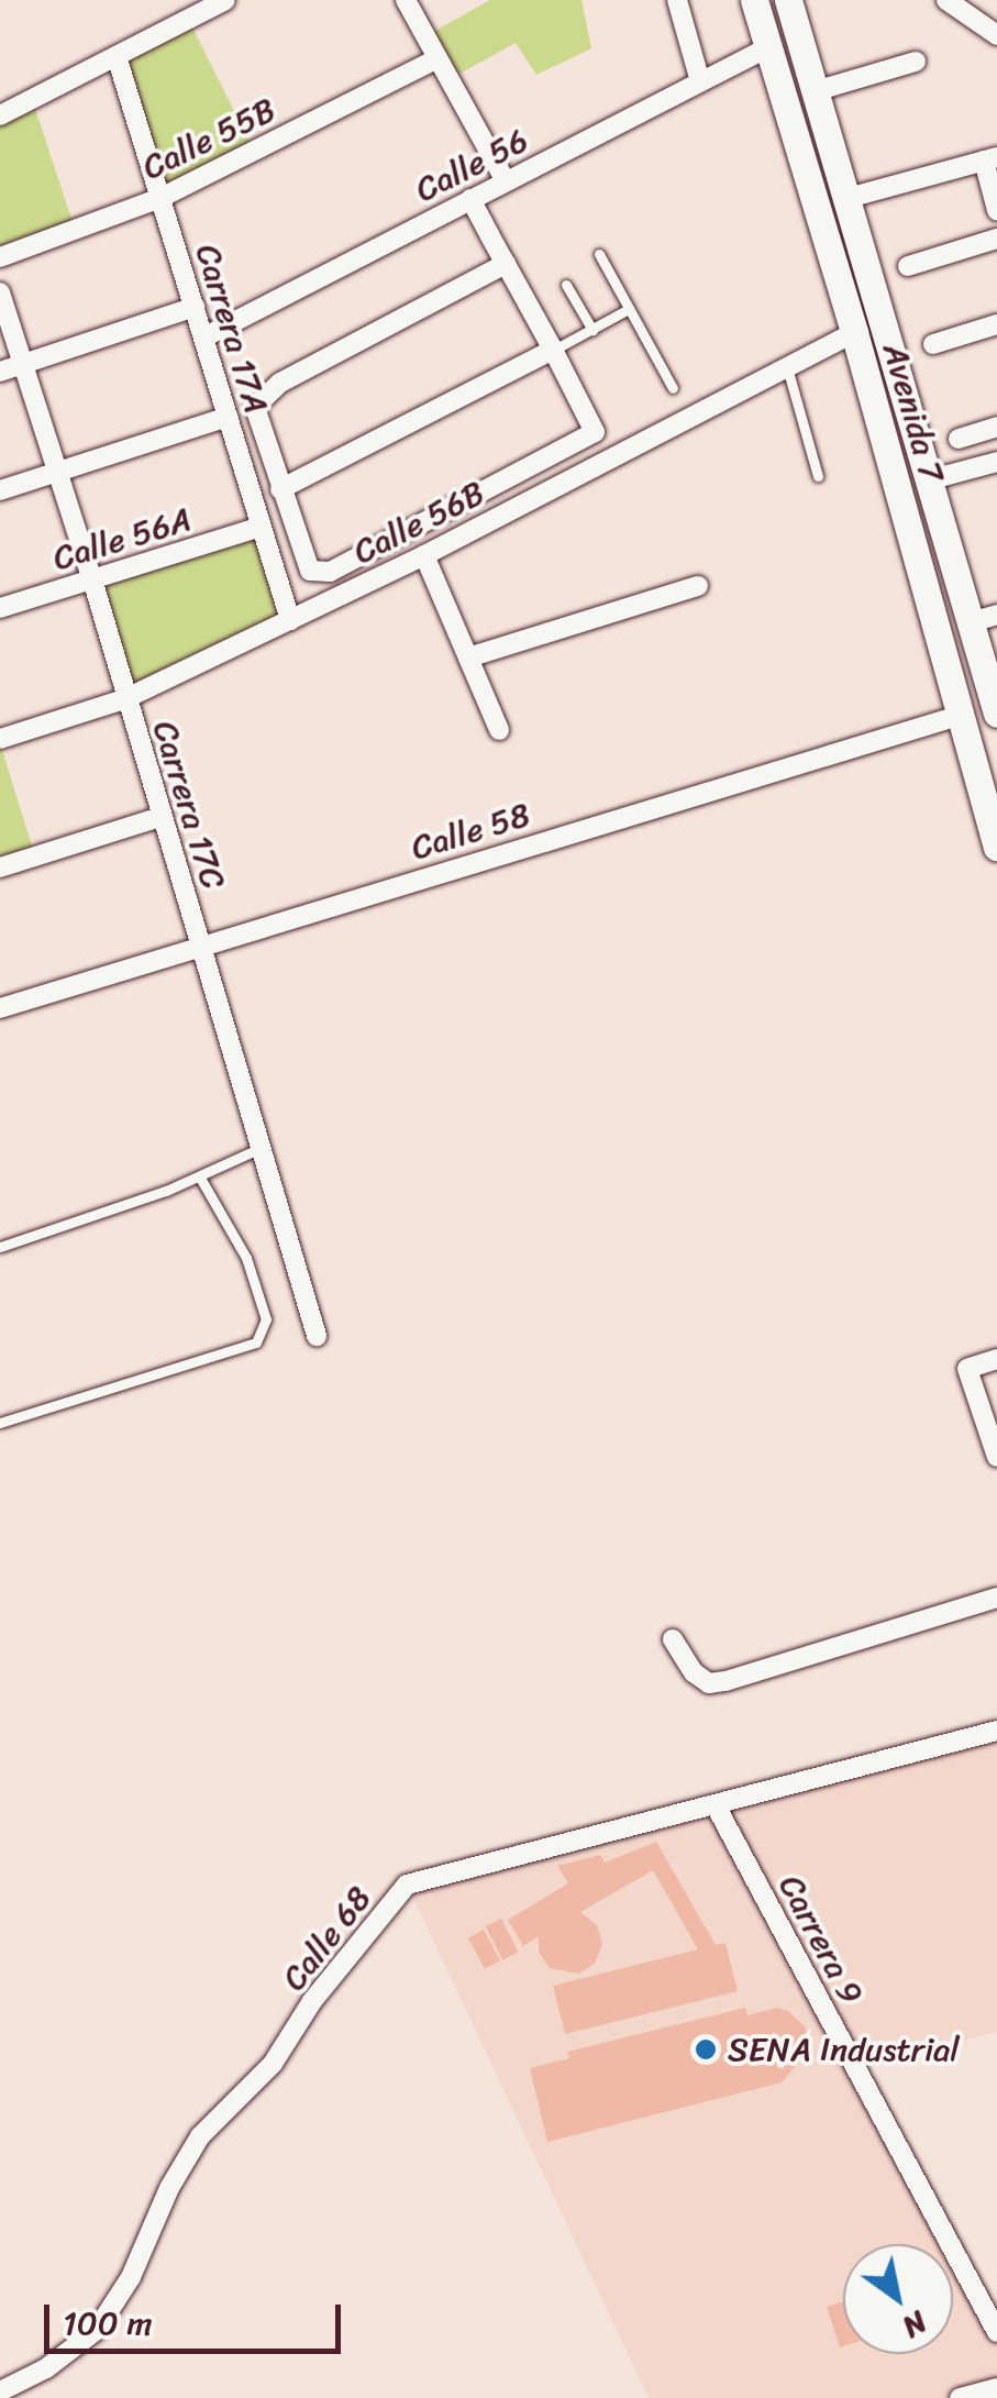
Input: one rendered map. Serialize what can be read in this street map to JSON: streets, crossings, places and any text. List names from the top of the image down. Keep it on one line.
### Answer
{"streets":{"main road":["Avenida 7"],"street":["Calle 55B","Calle 56","Carrera 17A","Calle 56B","Calle 56A","Carrera 17C","Calle 58","Calle 68","Carrera 9"]},"crossings":[["Calle 55B","Carrera 17A"],["Calle 56","Carrera 17A"],["Calle 56","Avenida 7"],["Carrera 17A","Calle 56B"],["Carrera 17A","Calle 56A"],["Avenida 7","Calle 56B"],["Avenida 7","Calle 58"],["Calle 56B","Carrera 17C"],["Calle 56A","Carrera 17C"],["Carrera 17C","Calle 58"],["Calle 68","Carrera 9"]],"places":["SENA Industrial"],"scale_bar":"100 m","north":"bottom right"}
